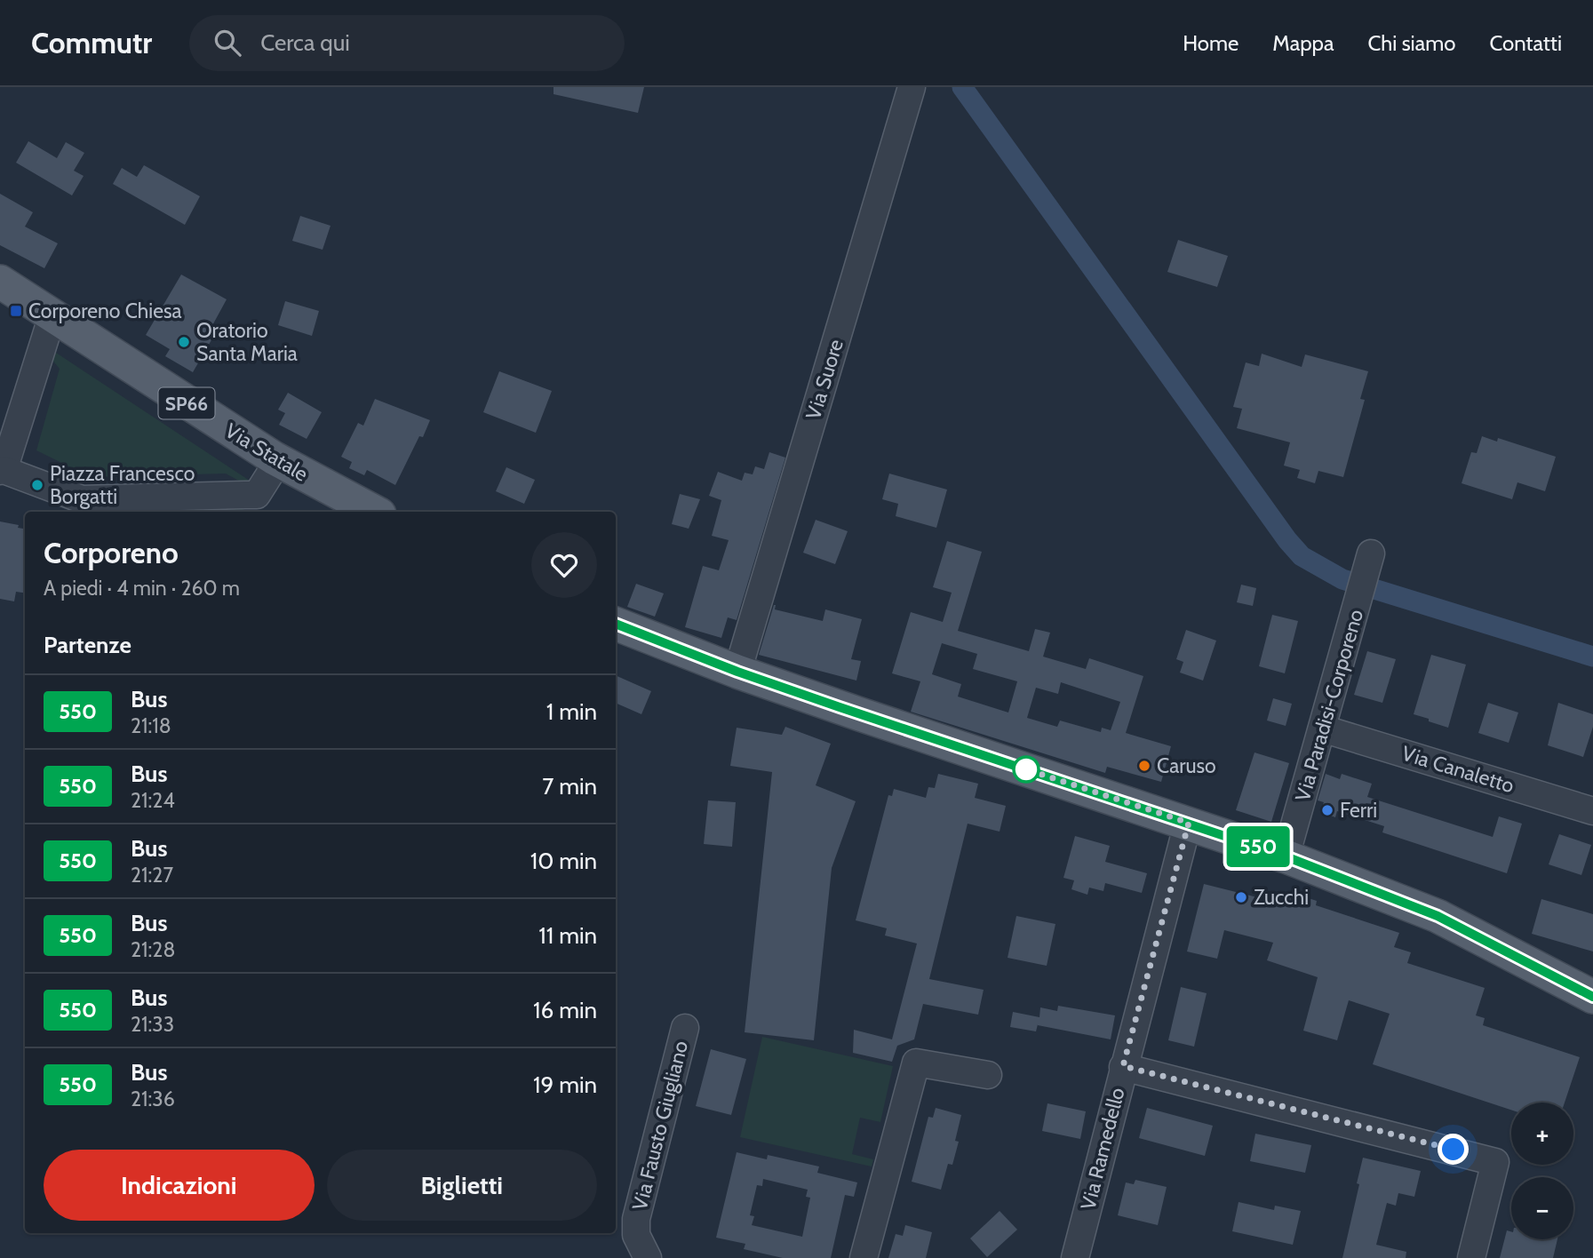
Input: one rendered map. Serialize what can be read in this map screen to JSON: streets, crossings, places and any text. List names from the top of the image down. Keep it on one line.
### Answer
{"streets":{"main road":["SP66","Via Statale"],"street":["Via Suore","Via Paradisi-Corporeno","Via Canaletto","Via Fausto Giugliano","Via Ramedello"]},"crossings":[["Via Paradisi-Corporeno","Via Canaletto"]],"places":{"transit":["Corporeno Chiesa"],"other":["Oratorio Santa Maria","Piazza Francesco Borgatti","Caruso","Ferri","Zucchi"]},"lines":["bus line 550"],"page":{"header":"Commutr","search":"Cerca qui","nav":["Home","Mappa","Chi siamo","Contatti"],"on_map":"550","heading":[["Corporeno","A piedi · 4 min · 260 m"],"Partenze"],"list":[{"mark":"550","name":"Bus","note":"21:18","value":"1 min"},{"mark":"550","name":"Bus","note":"21:24","value":"7 min"},{"mark":"550","name":"Bus","note":"21:27","value":"10 min"},{"mark":"550","name":"Bus","note":"21:28","value":"11 min"},{"mark":"550","name":"Bus","note":"21:33","value":"16 min"},{"mark":"550","name":"Bus","note":"21:36","value":"19 min"}],"map_buttons":["+","−"],"buttons":["Indicazioni","Biglietti"]}}
